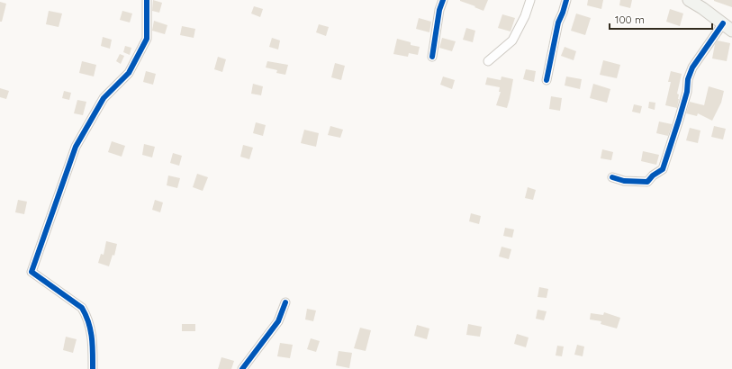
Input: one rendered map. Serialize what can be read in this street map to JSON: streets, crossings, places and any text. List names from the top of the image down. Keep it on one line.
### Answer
{"scale_bar":"100 m"}
